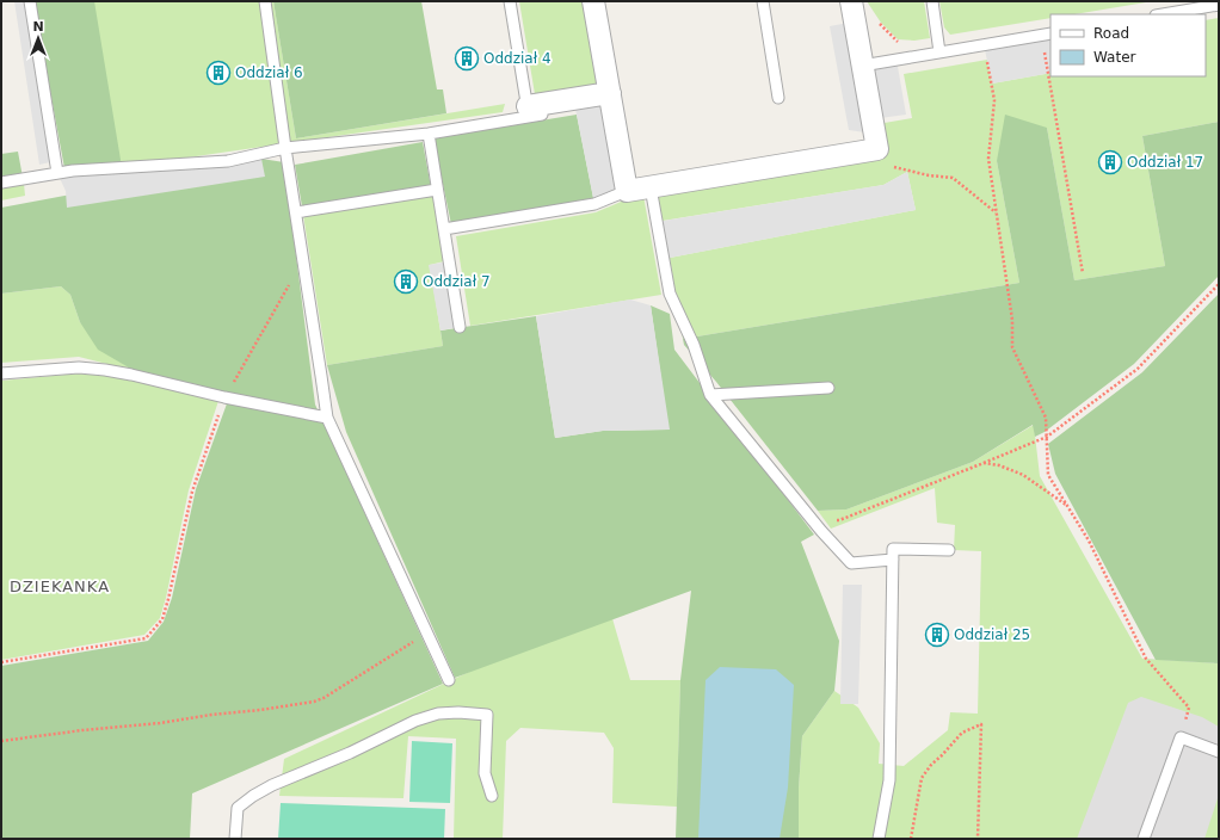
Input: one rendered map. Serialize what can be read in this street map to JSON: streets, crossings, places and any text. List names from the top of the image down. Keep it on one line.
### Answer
{"districts":["DZIEKANKA"],"places":{"building":["Oddział 4","Oddział 6","Oddział 17","Oddział 7","Oddział 25"]},"legend":["Road","Water"],"north":"top"}
